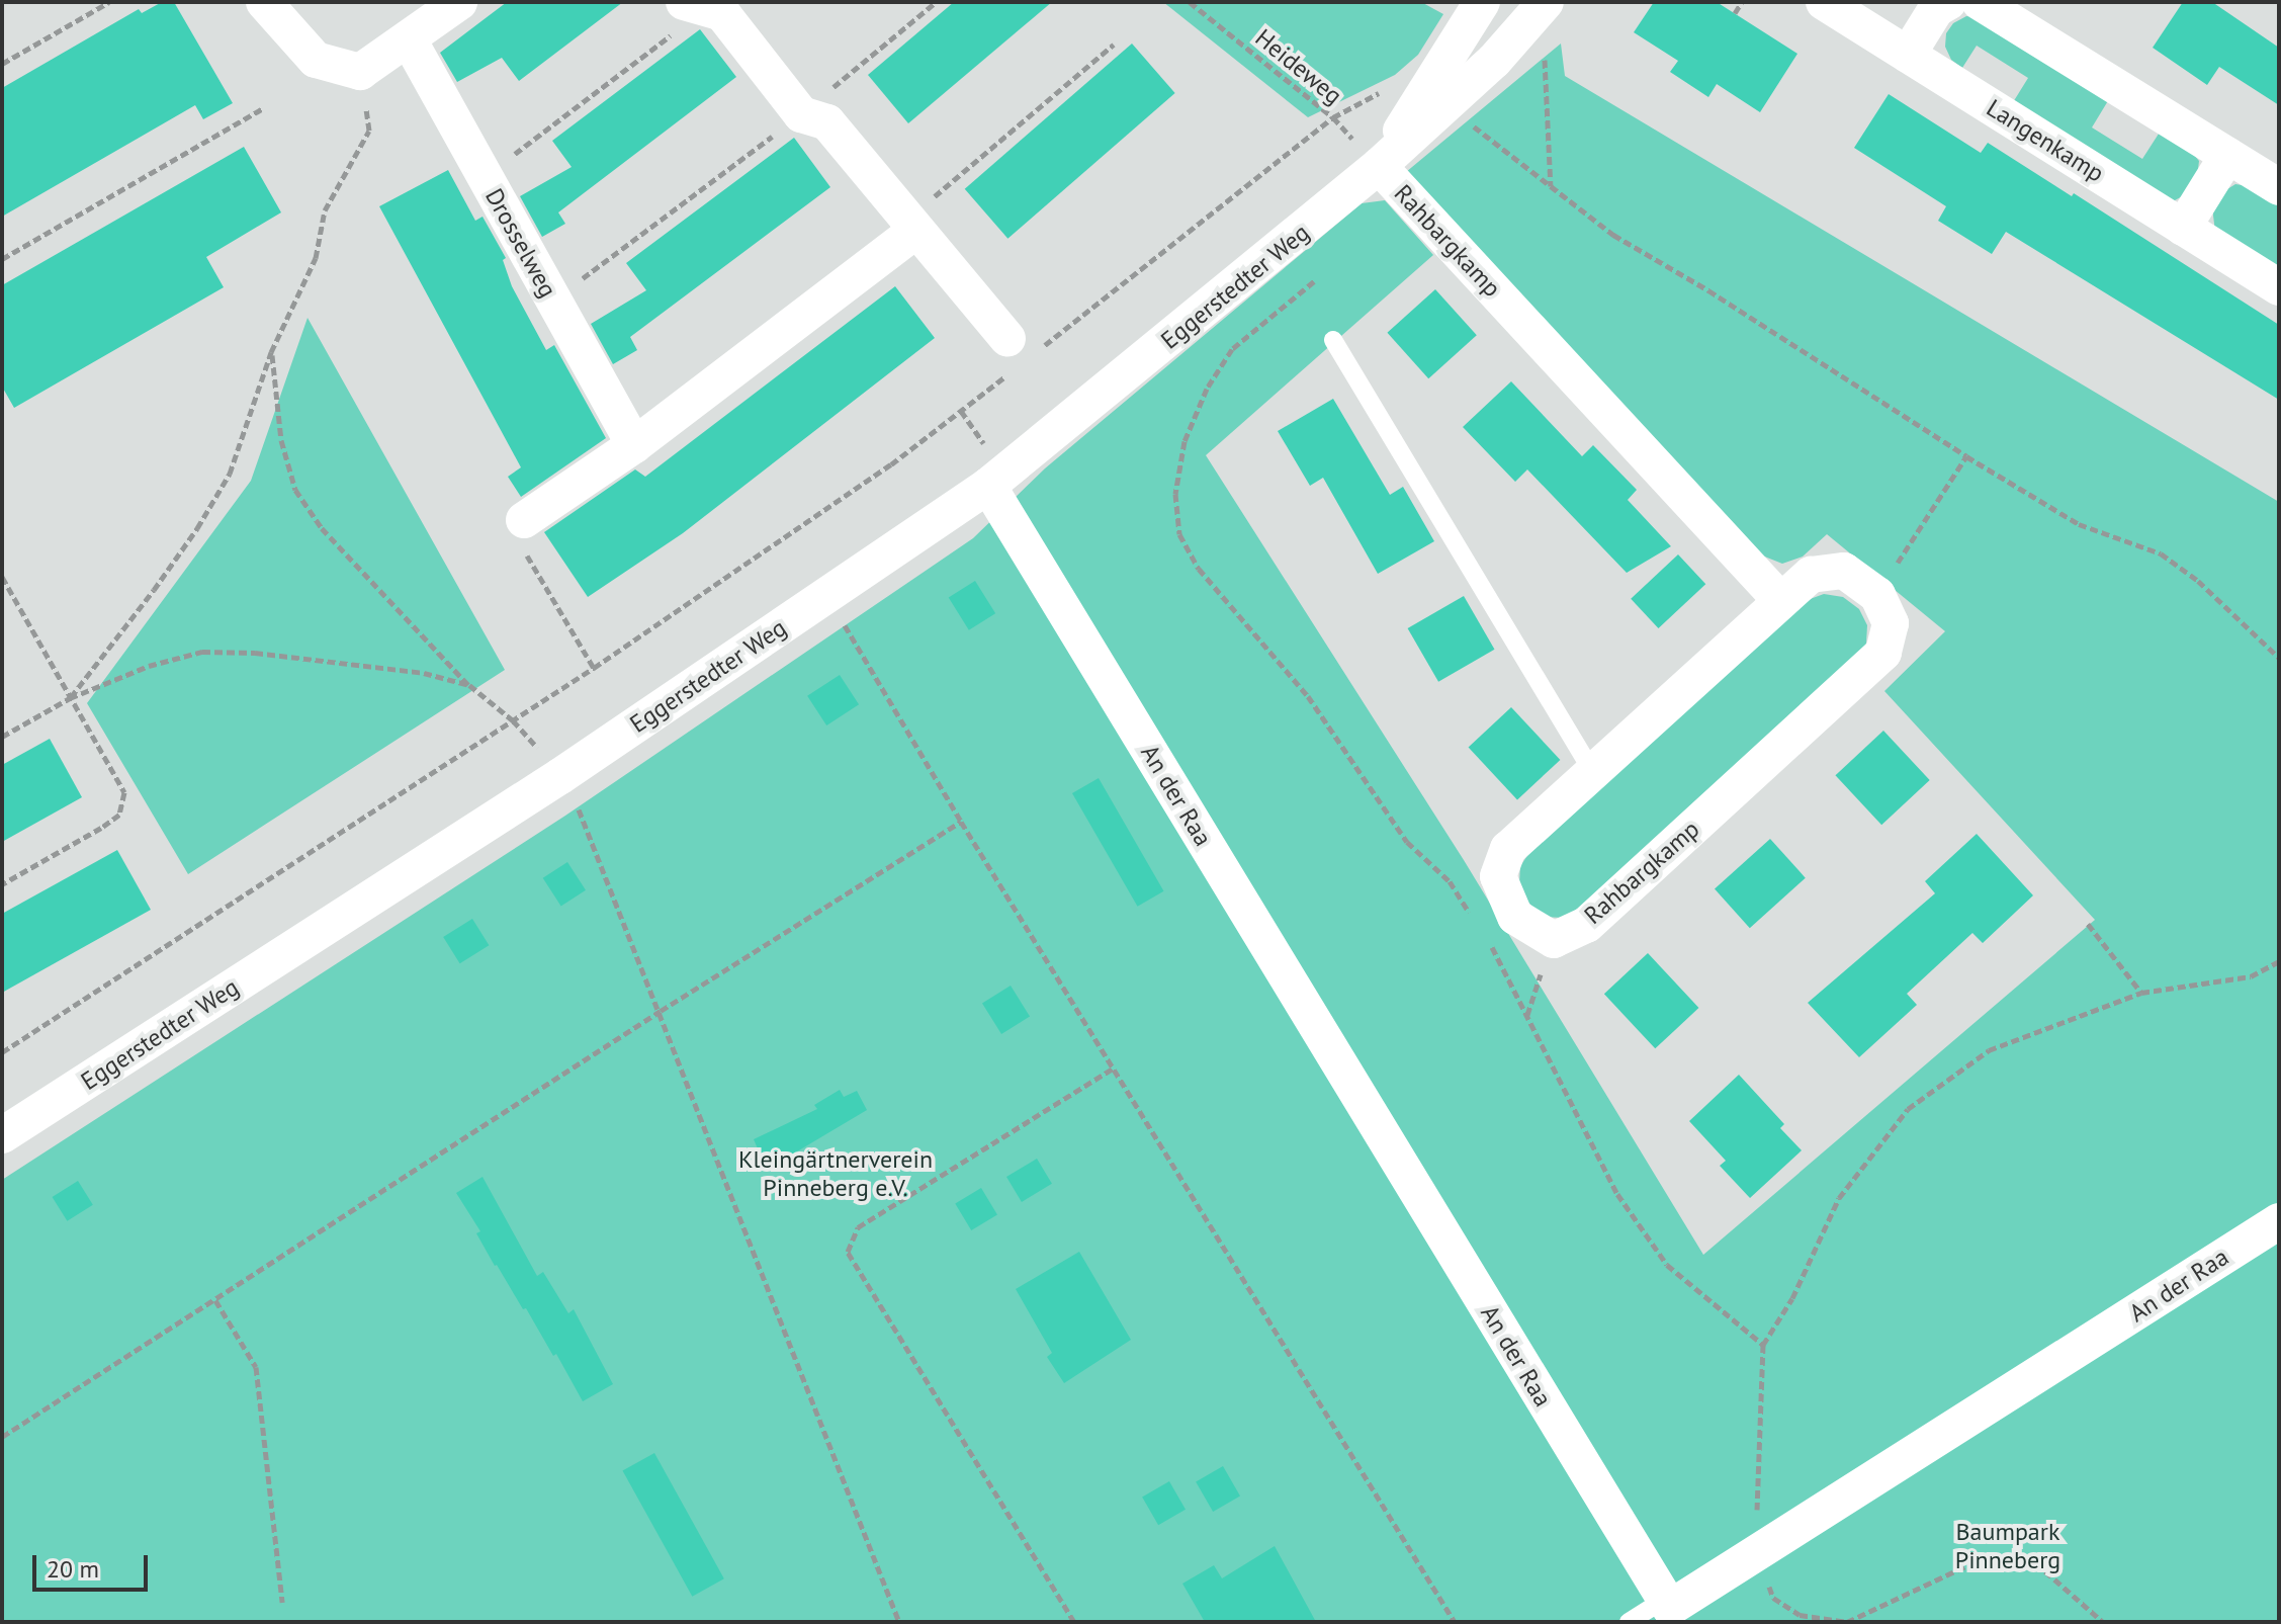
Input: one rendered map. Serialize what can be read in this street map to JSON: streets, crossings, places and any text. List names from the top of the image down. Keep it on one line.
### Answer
{"streets":{"street":["Langenkamp","Rahbargkamp","Drosselweg","Eggerstedter Weg","An der Raa"],"path":["Heideweg"]},"crossings":[["Heideweg","Rahbargkamp"],["Heideweg","Eggerstedter Weg"],["Rahbargkamp","Eggerstedter Weg"],["Eggerstedter Weg","An der Raa"]],"parks":["Kleingärtnerverein Pinneberg e.V.","Baumpark Pinneberg"],"scale_bar":"20 m"}
